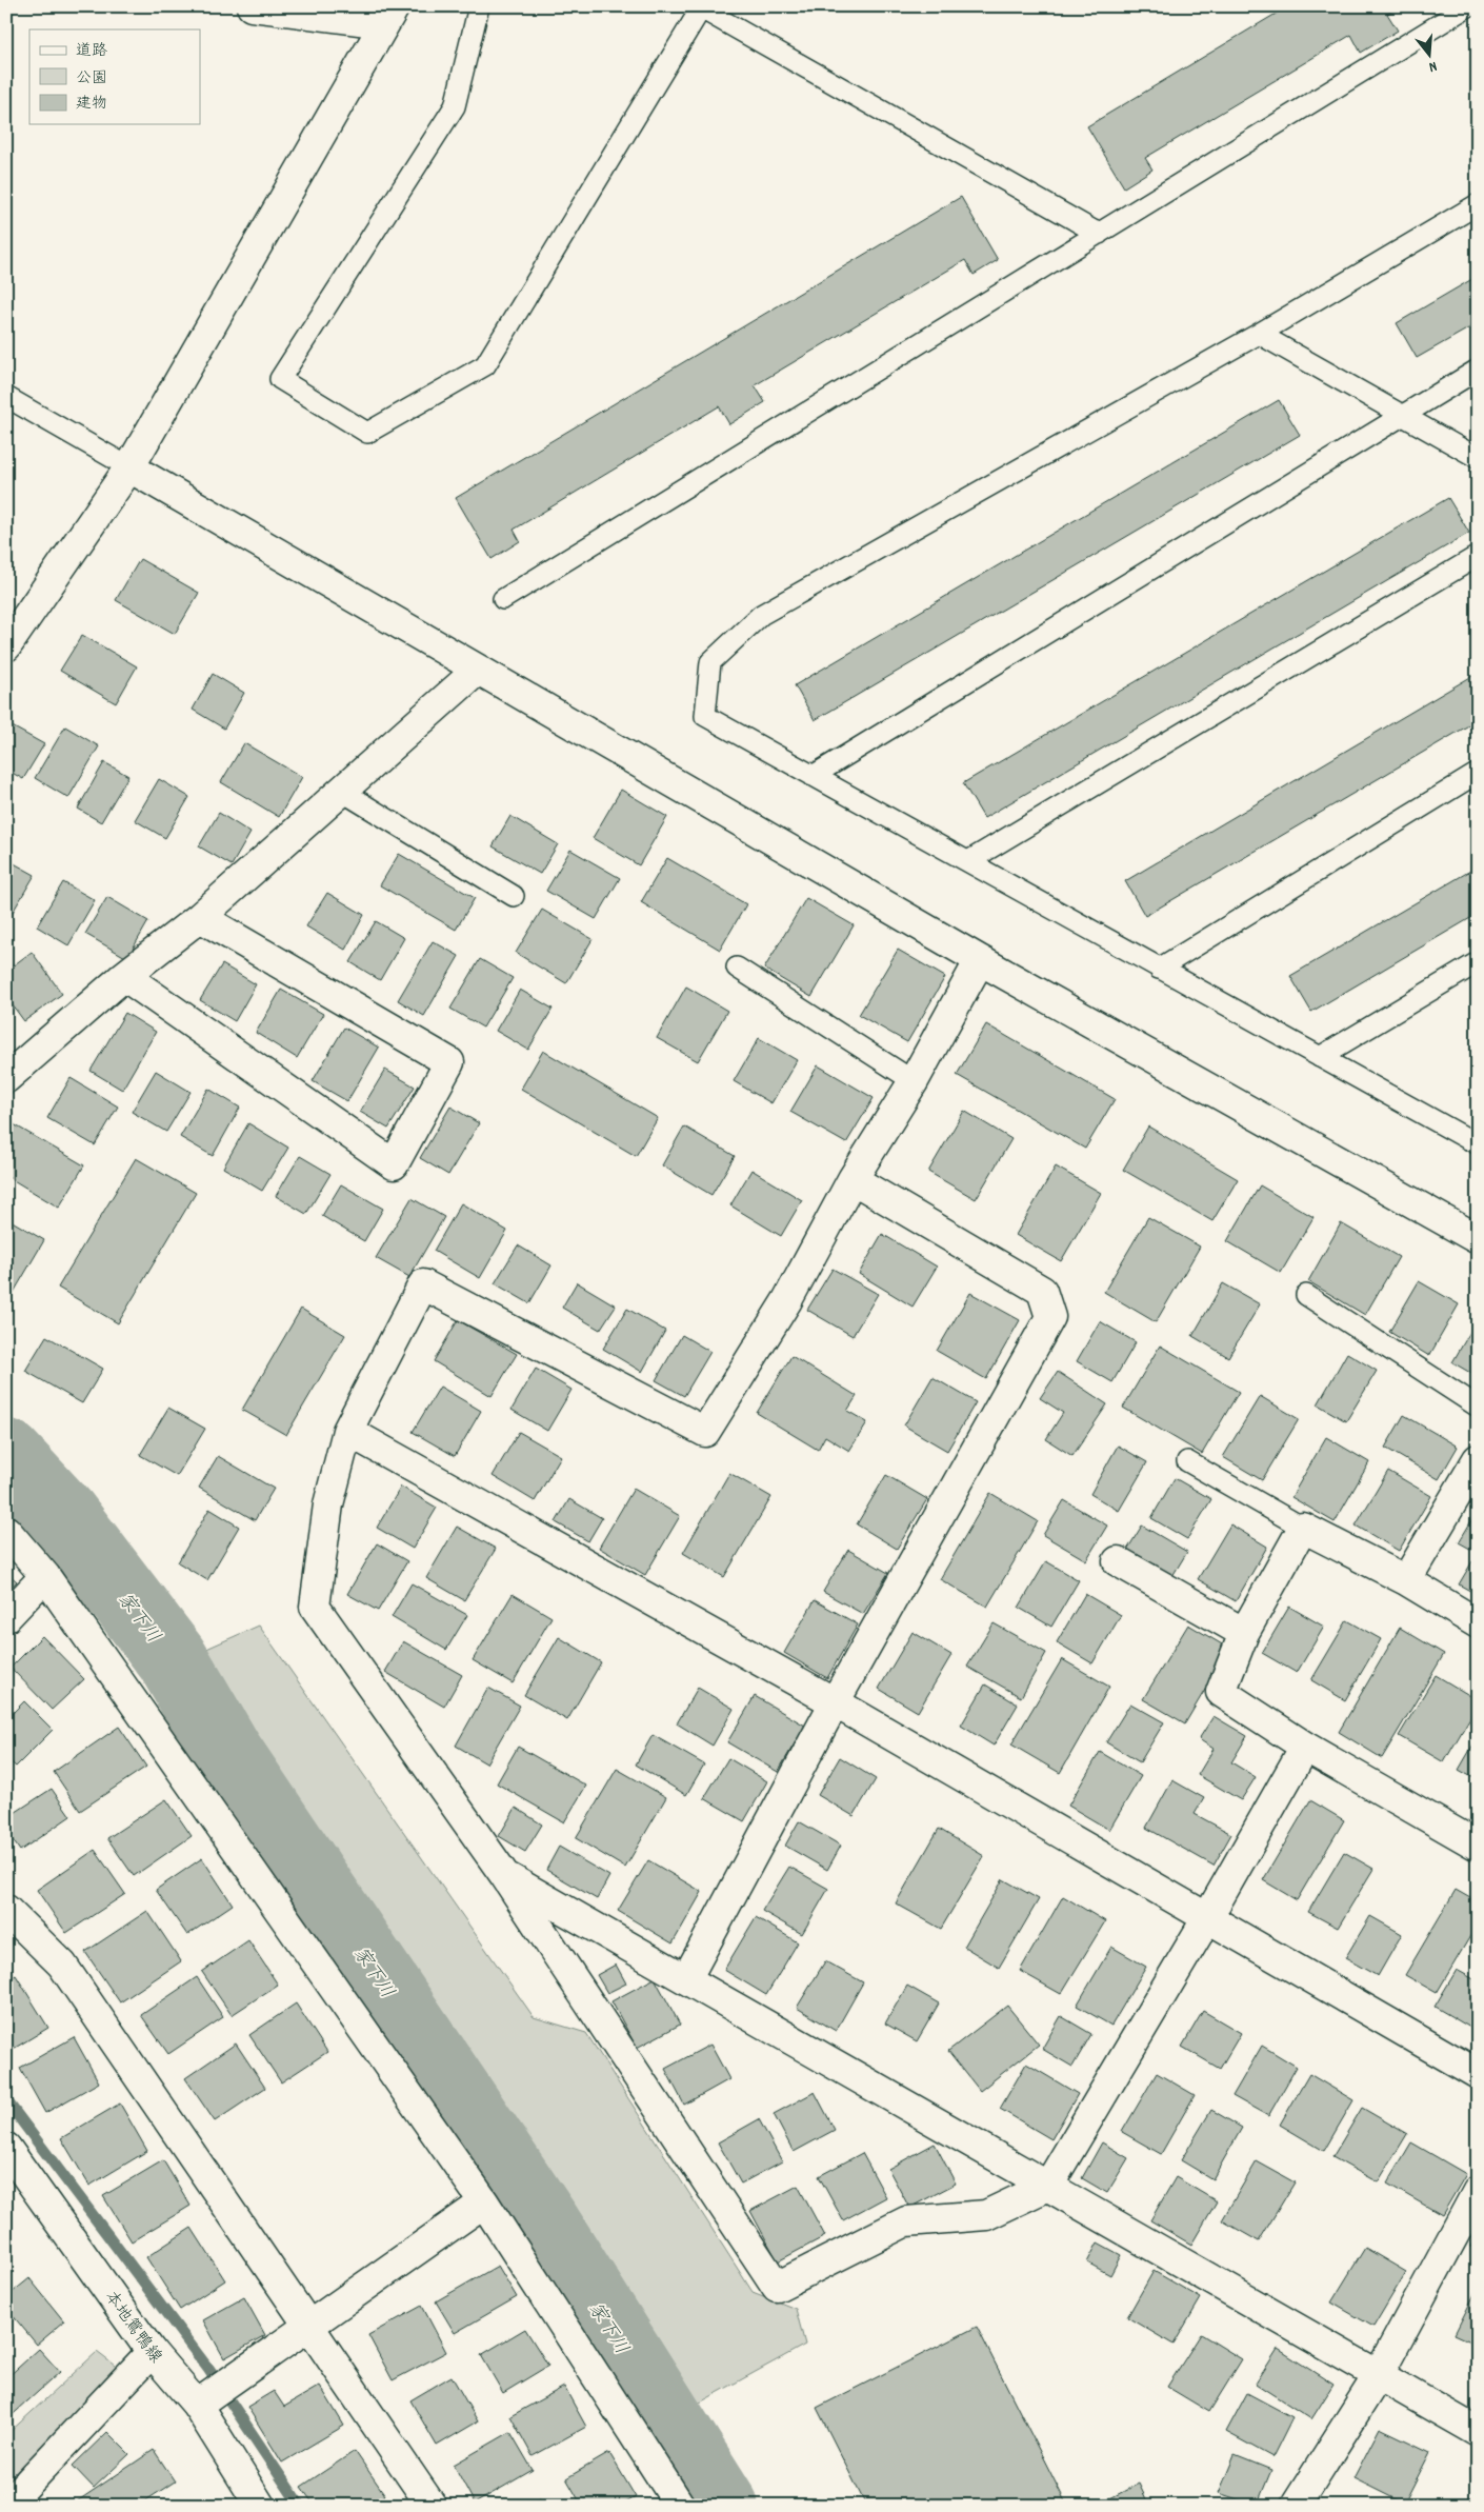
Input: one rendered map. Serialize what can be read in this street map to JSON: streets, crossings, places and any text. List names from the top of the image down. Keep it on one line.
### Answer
{"streets":{"street":["本地鴛鴨線"]},"water":["家下川"],"legend":["道路","公園","建物"],"north":"bottom"}
